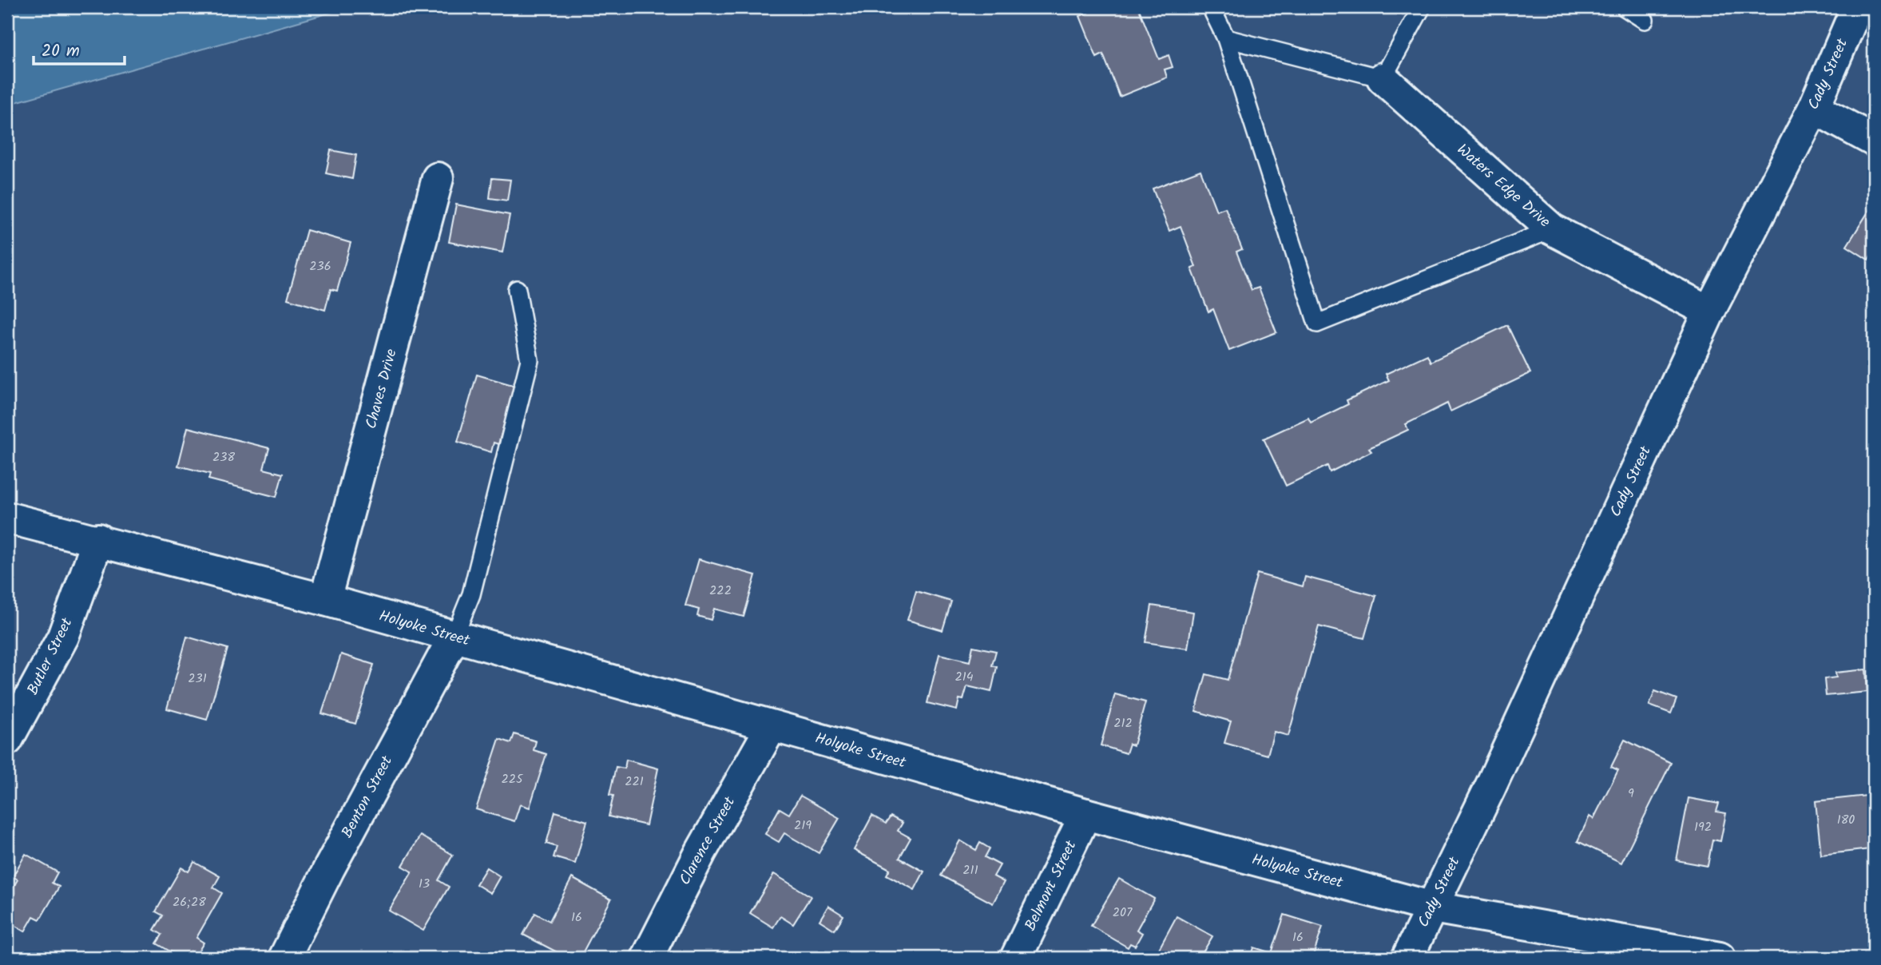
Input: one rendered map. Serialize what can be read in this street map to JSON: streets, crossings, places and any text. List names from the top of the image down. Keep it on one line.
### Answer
{"streets":{"main road":["Cady Street","Waters Edge Drive","Chaves Drive","Holyoke Street","Butler Street","Benton Street","Clarence Street","Belmont Street"]},"crossings":[["Cady Street","Waters Edge Drive"],["Cady Street","Holyoke Street"],["Chaves Drive","Holyoke Street"],["Holyoke Street","Butler Street"],["Holyoke Street","Benton Street"],["Holyoke Street","Clarence Street"],["Holyoke Street","Belmont Street"]],"house_numbers":["236","238","222","214","231","212","225","221","9","180","219","192","211","13","26;28","207","16","16"],"scale_bar":"20 m"}
